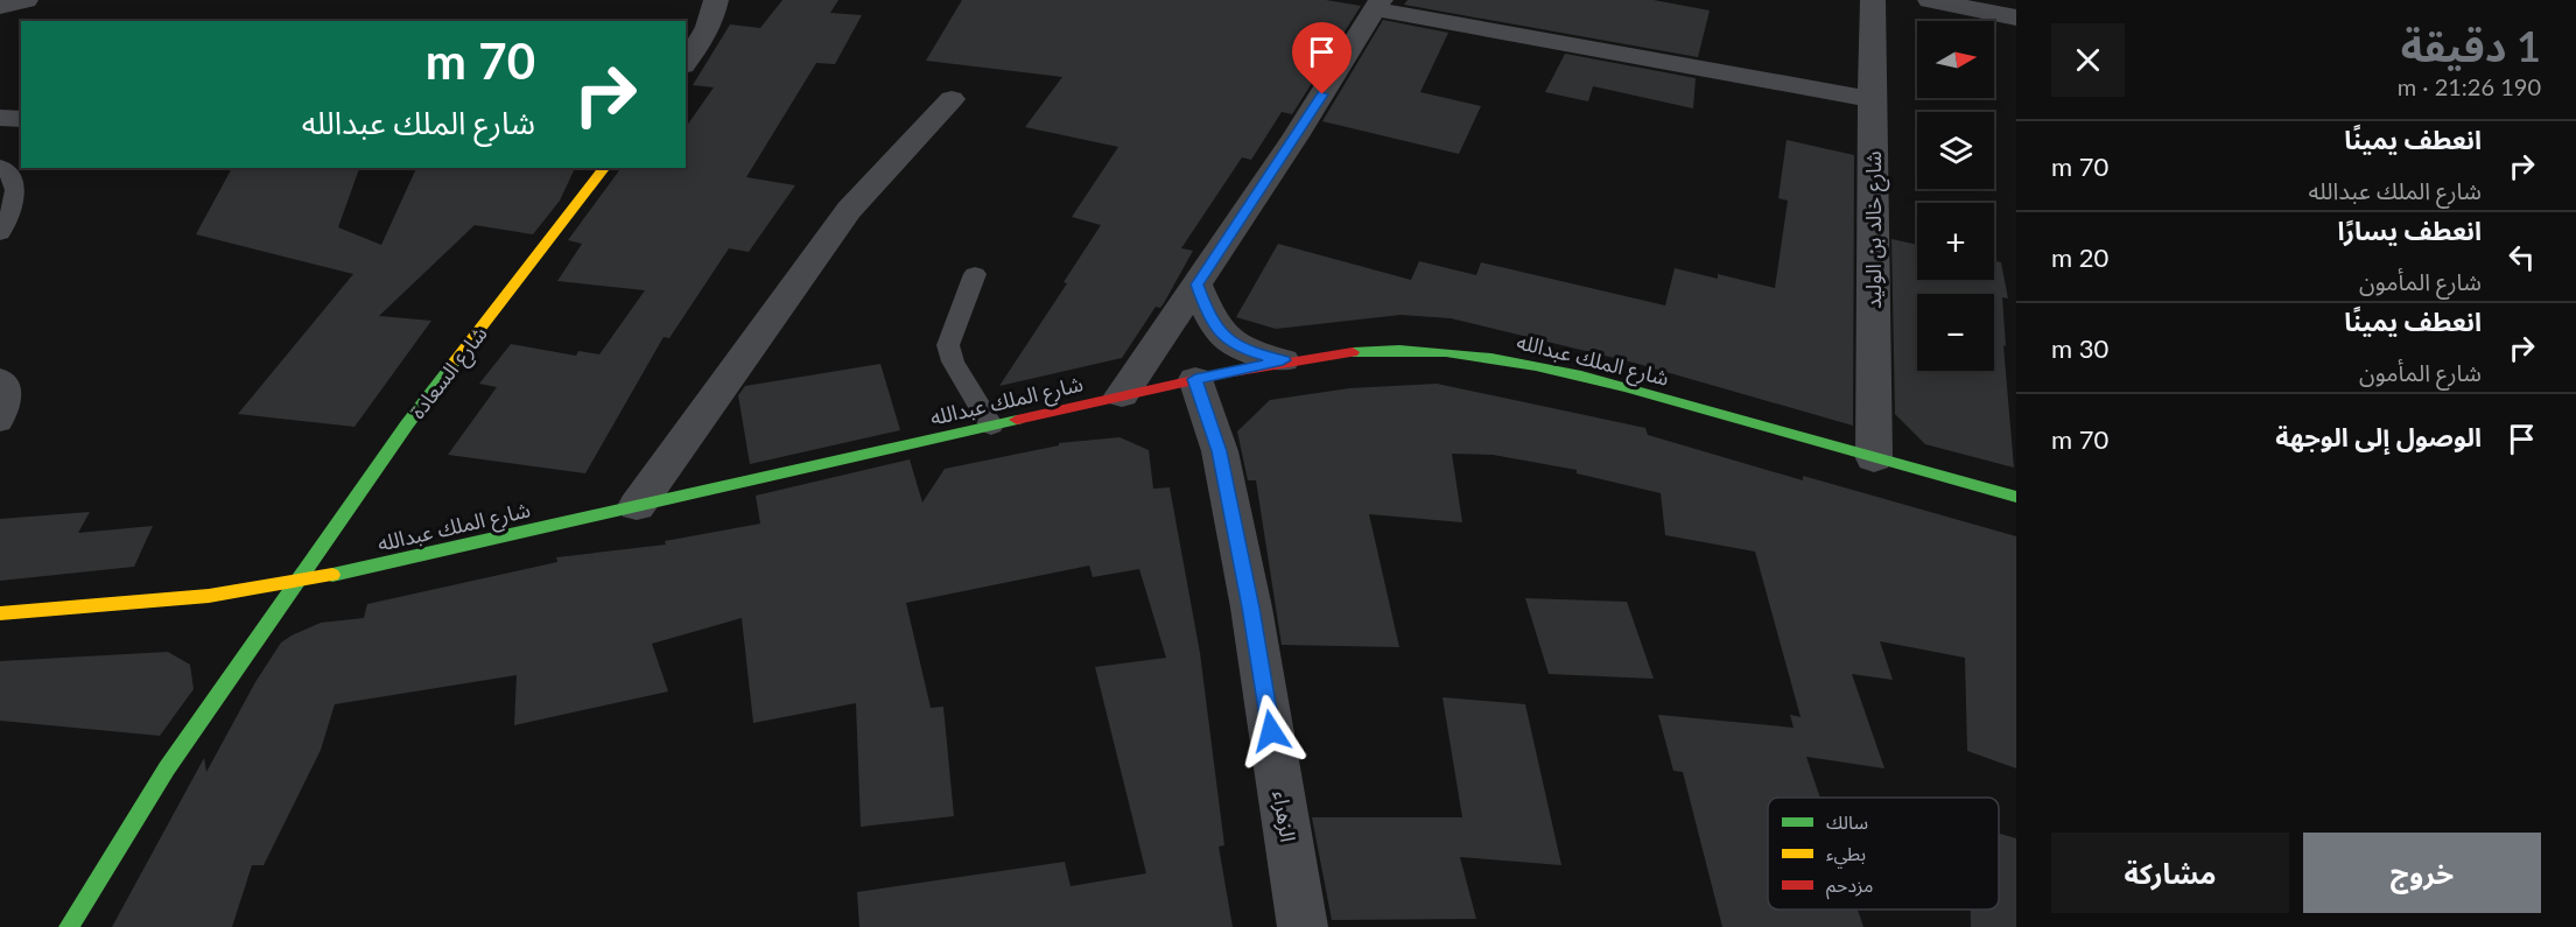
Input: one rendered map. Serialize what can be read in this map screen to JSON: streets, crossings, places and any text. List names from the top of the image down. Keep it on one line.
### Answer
{"streets":{"main road":["شارع الملك عبدالله","شارع السعادة"],"street":["شارع خالد بن الوليد","الزهراء"]},"crossings":[["شارع خالد بن الوليد","شارع الملك عبدالله"],["شارع الملك عبدالله","شارع السعادة"],["شارع الملك عبدالله","الزهراء"]],"legend":["سالك","بطيء","مزدحم"],"north":"right","page":{"heading":["1 دقيقة","190 m · 21:26"],"map_buttons":["+","−"],"turn":["70 m","شارع الملك عبدالله"],"list":[{"name":"انعطف يمينًا","note":"شارع الملك عبدالله","value":"70 m"},{"name":"انعطف يسارًا","note":"شارع المأمون","value":"20 m"},{"name":"انعطف يمينًا","note":"شارع المأمون","value":"30 m"},{"name":"الوصول إلى الوجهة","value":"70 m"}],"buttons":["خروج","مشاركة"]}}
